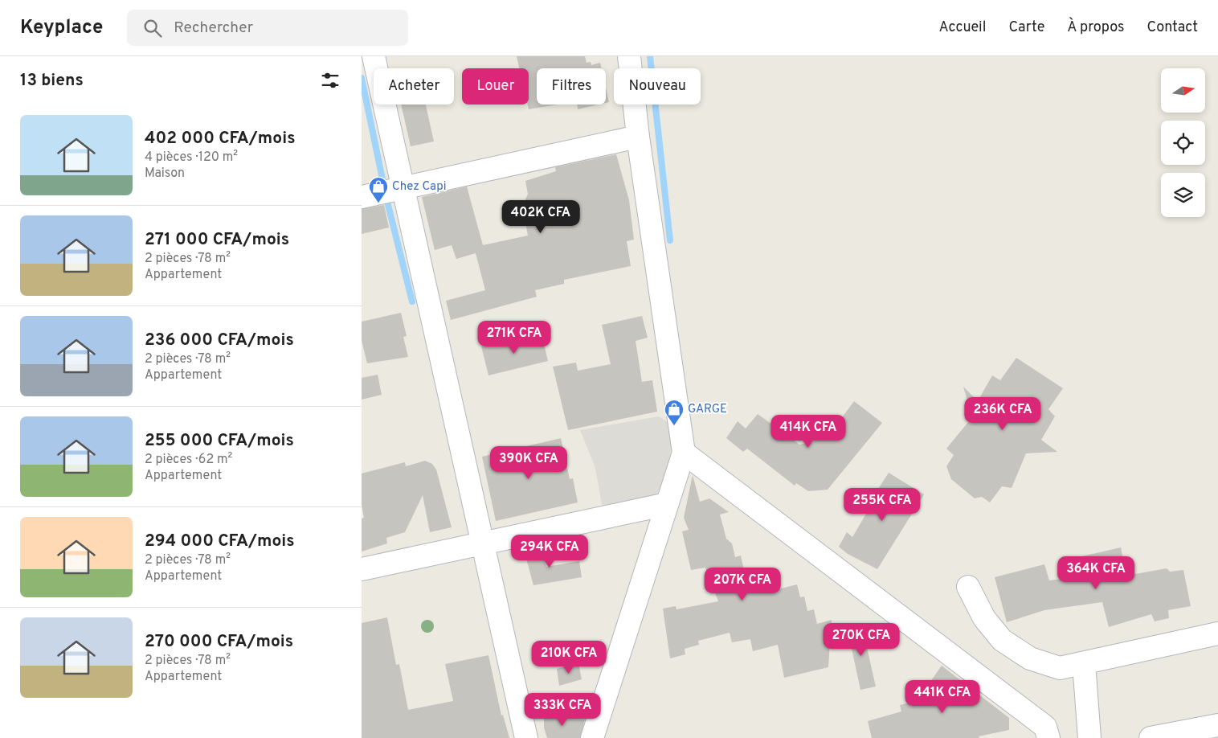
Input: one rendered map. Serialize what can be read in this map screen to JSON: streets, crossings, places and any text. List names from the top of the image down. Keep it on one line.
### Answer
{"places":{"shop":["Chez Capi","GARGE"]},"north":"right","page":{"header":"Keyplace","search":"Rechercher","nav":["Accueil","Carte","À propos","Contact"],"heading":"13 biens","chip":["Acheter","Louer","Filtres","Nouveau"],"list":[{"name":"402 000 CFA/mois","note":"4 pièces · 120 m² · Maison"},{"name":"271 000 CFA/mois","note":"2 pièces · 78 m² · Appartement"},{"name":"236 000 CFA/mois","note":"2 pièces · 78 m² · Appartement"},{"name":"255 000 CFA/mois","note":"2 pièces · 62 m² · Appartement"},{"name":"294 000 CFA/mois","note":"2 pièces · 78 m² · Appartement"},{"name":"270 000 CFA/mois","note":"2 pièces · 78 m² · Appartement"}],"price":["402K CFA","271K CFA","236K CFA","414K CFA","390K CFA","255K CFA","294K CFA","364K CFA","207K CFA","270K CFA","210K CFA","441K CFA","333K CFA"]}}
